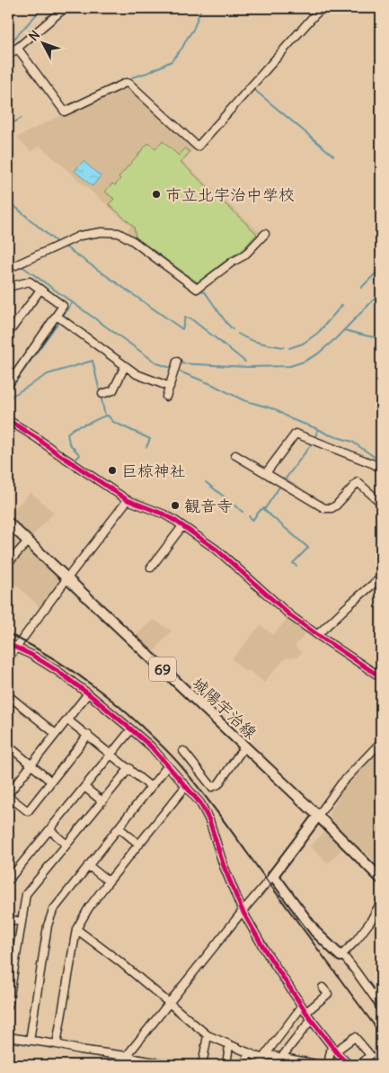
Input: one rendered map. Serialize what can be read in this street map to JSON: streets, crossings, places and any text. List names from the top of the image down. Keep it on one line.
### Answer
{"streets":{"main road":["69","城陽宇治線"]},"places":["市立北宇治中学校","巨椋神社","観音寺"],"north":"top left"}
